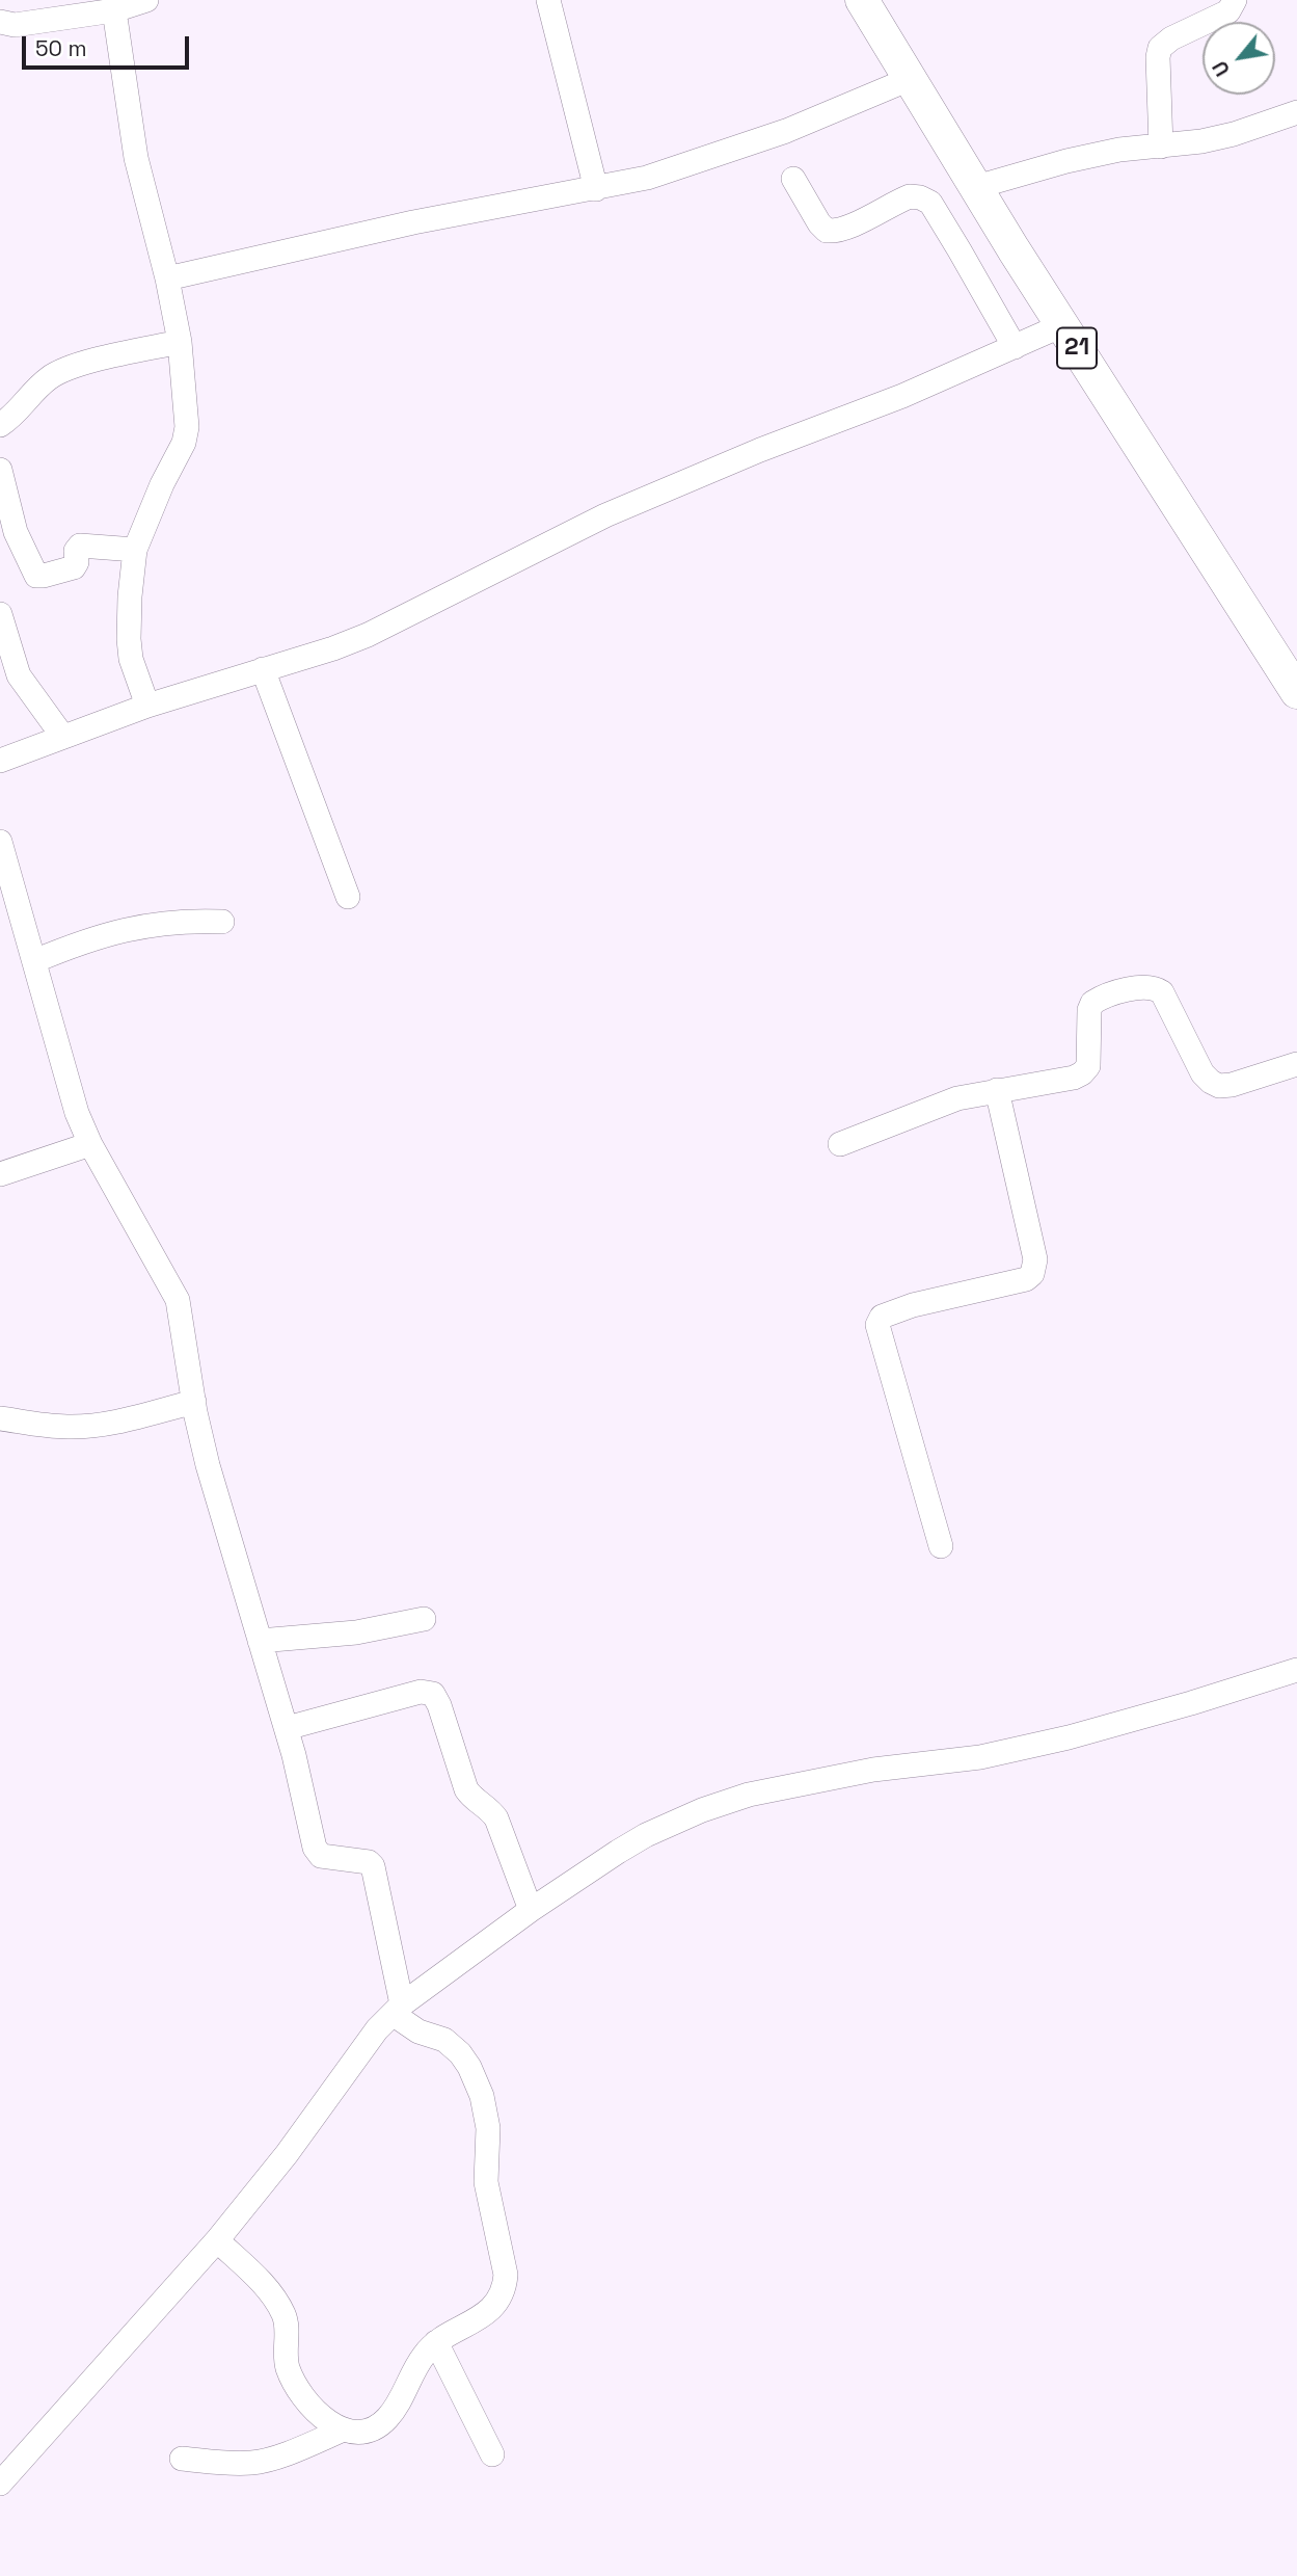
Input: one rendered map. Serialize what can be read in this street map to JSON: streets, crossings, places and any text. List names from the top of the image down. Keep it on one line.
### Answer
{"streets":{"highway":["21"]},"scale_bar":"50 m","north":"bottom left"}
